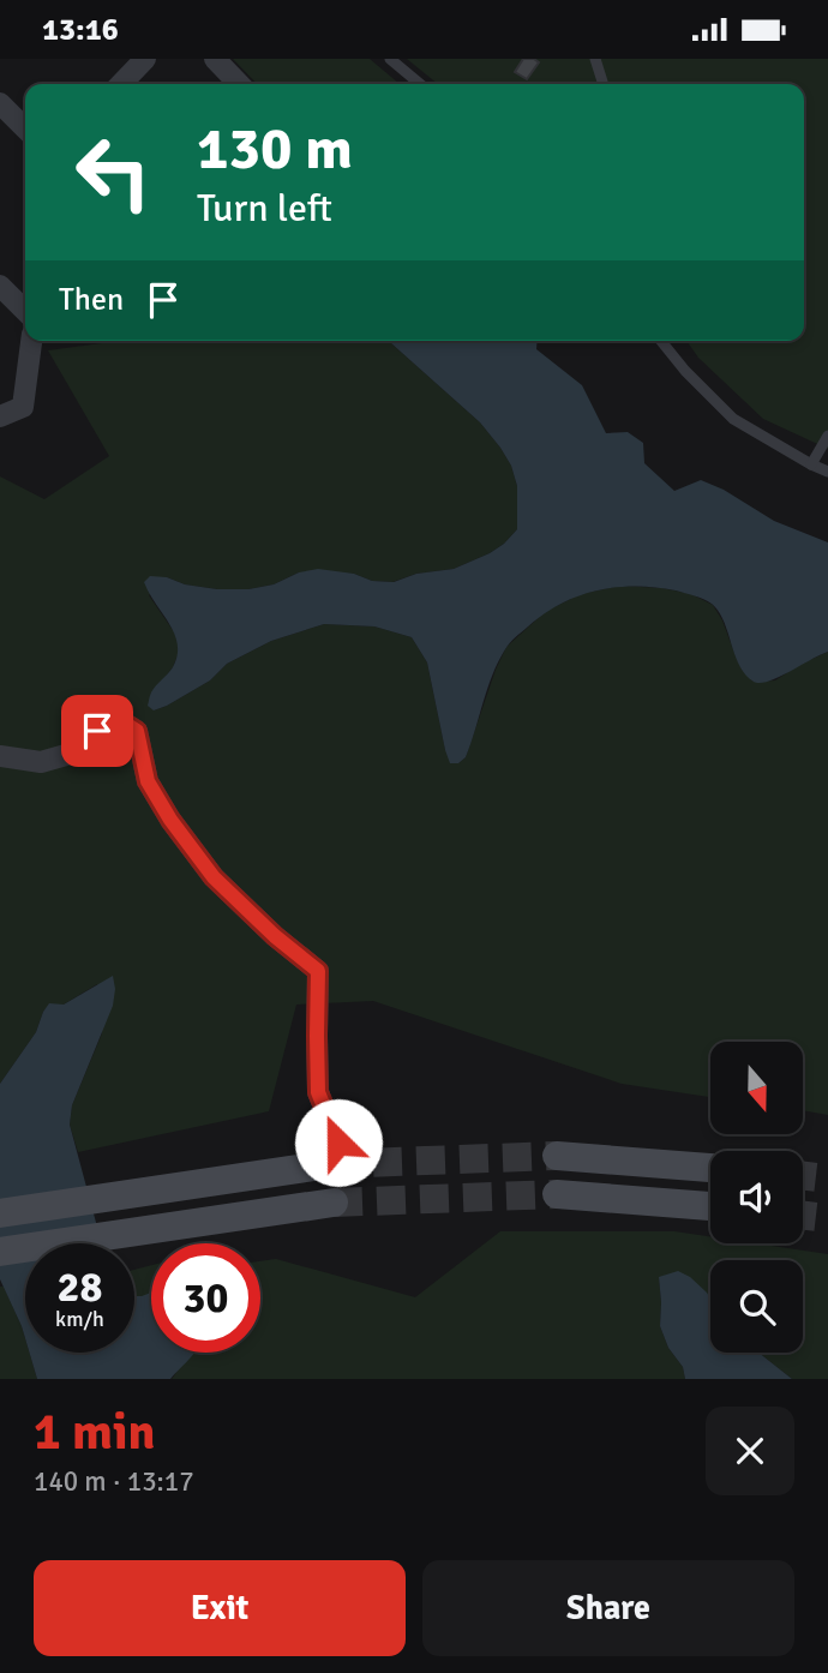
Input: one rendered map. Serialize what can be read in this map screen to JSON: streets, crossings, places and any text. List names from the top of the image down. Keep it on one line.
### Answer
{"north":"bottom","page":{"status":"13:16","turn":["130 m","Turn left"],"then":"Then","speed":"28 km/h","limit":"30","heading":["1 min","140 m · 13:17"],"buttons":["Exit","Share"]}}
